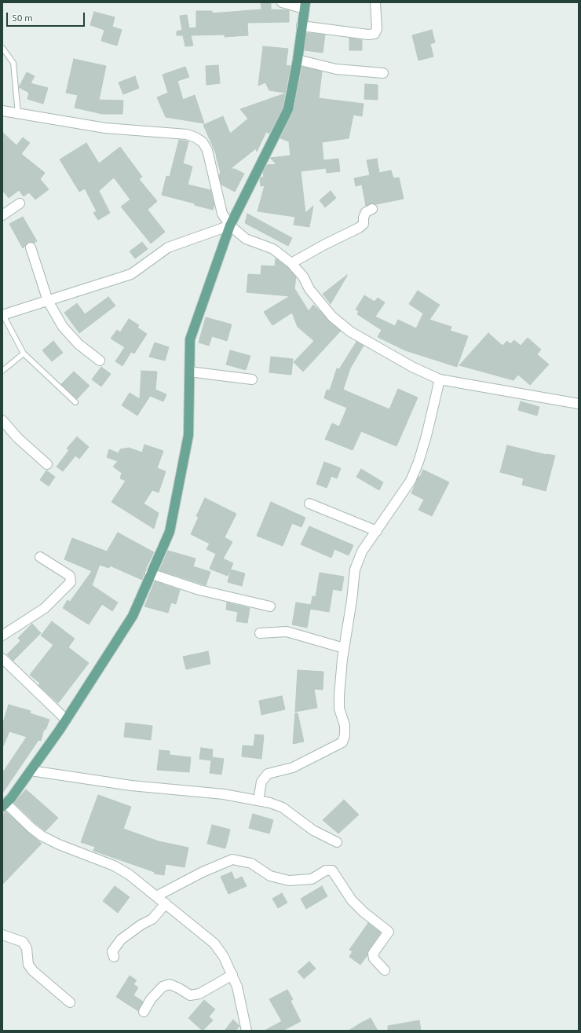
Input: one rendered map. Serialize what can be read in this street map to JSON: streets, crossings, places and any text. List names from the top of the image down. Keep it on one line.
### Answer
{"scale_bar":"50 m"}
